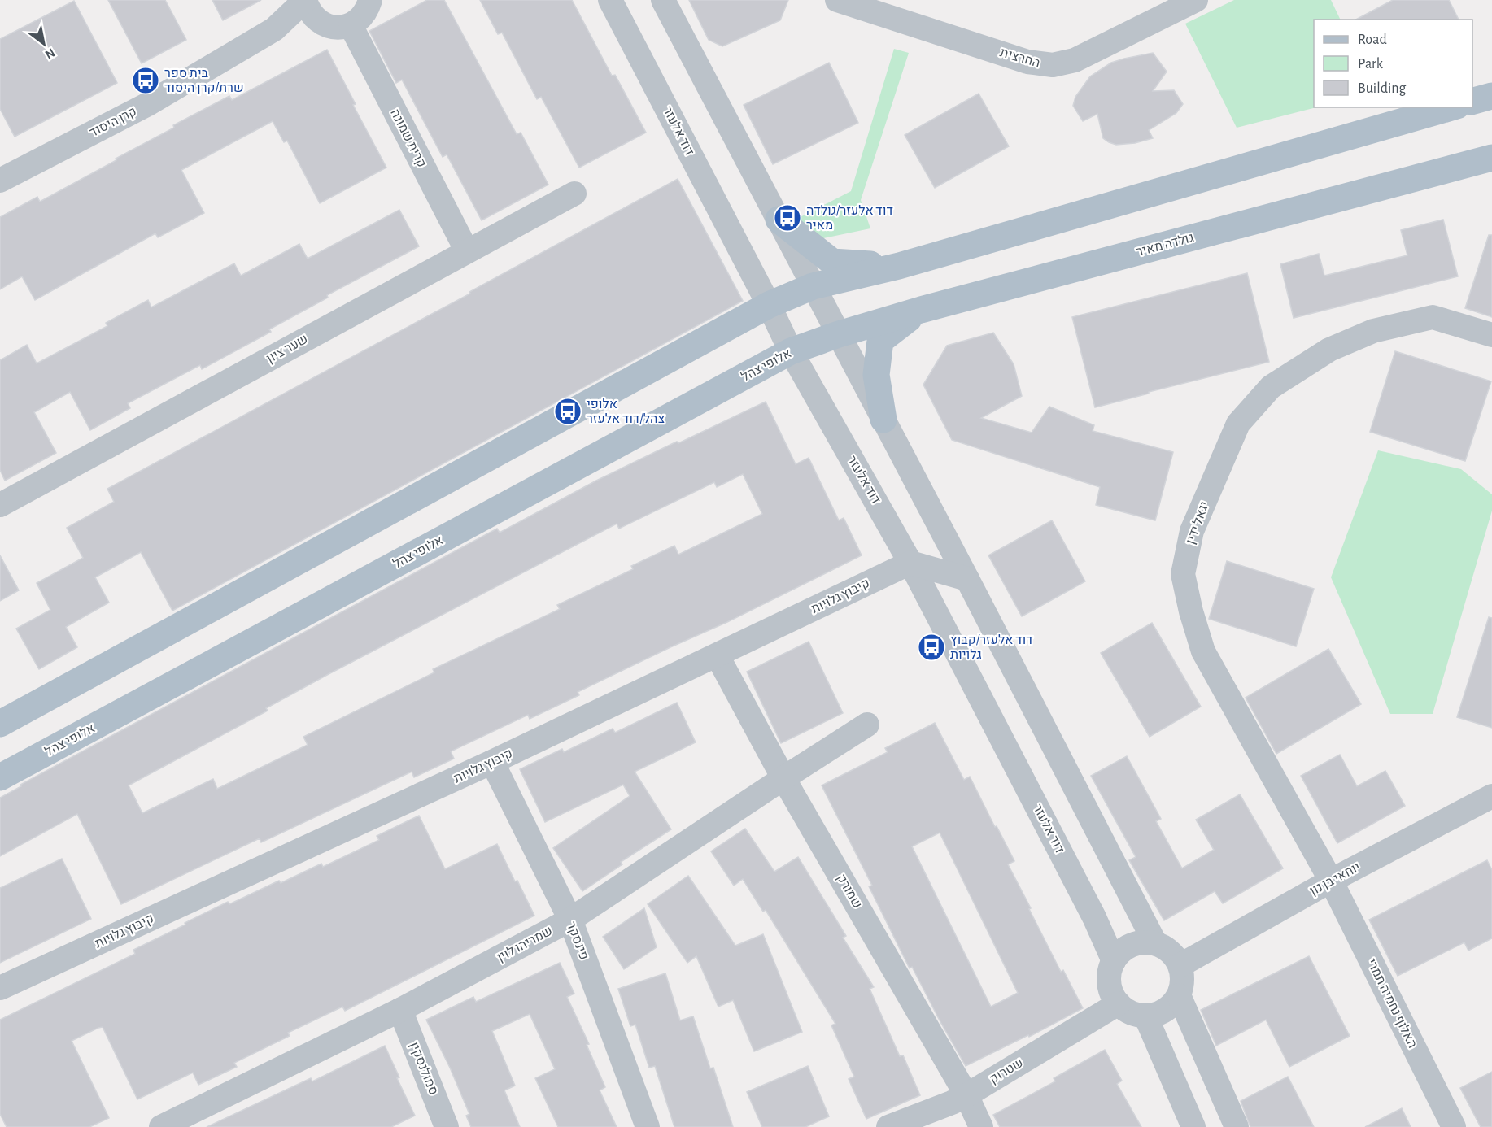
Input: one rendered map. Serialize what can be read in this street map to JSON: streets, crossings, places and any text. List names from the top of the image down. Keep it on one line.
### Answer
{"streets":{"main road":["גולדה מאיר","אלופי צהל"],"street":["החרצית","קרן היסוד","דוד אלעזר","קרית שמונה","שער ציון","יגאל ידין","קיבוץ גלויות","יוחאי בן נון","שמורק","פינסקר","שמריהו לוין","האלוף נחמיה תמרי","סמולנסקין","שטרוק"]},"crossings":[["דוד אלעזר","אלופי צהל"],["דוד אלעזר","קיבוץ גלויות"],["דוד אלעזר","יוחאי בן נון"],["דוד אלעזר","שטרוק"],["קרית שמונה","שער ציון"],["גולדה מאיר","אלופי צהל"],["יגאל ידין","יוחאי בן נון"],["יגאל ידין","האלוף נחמיה תמרי"],["קיבוץ גלויות","שמורק"],["קיבוץ גלויות","פינסקר"],["יוחאי בן נון","האלוף נחמיה תמרי"],["יוחאי בן נון","שטרוק"],["שמורק","שמריהו לוין"],["שמורק","שטרוק"],["פינסקר","שמריהו לוין"],["שמריהו לוין","סמולנסקין"]],"places":{"bus stop":["בית ספר שרת/קרן היסוד","דוד אלעזר/גולדה מאיר","אלופי צהל/דוד אלעזר","דוד אלעזר/קבוץ גלויות"]},"legend":["Road","Park","Building"],"north":"bottom right"}
